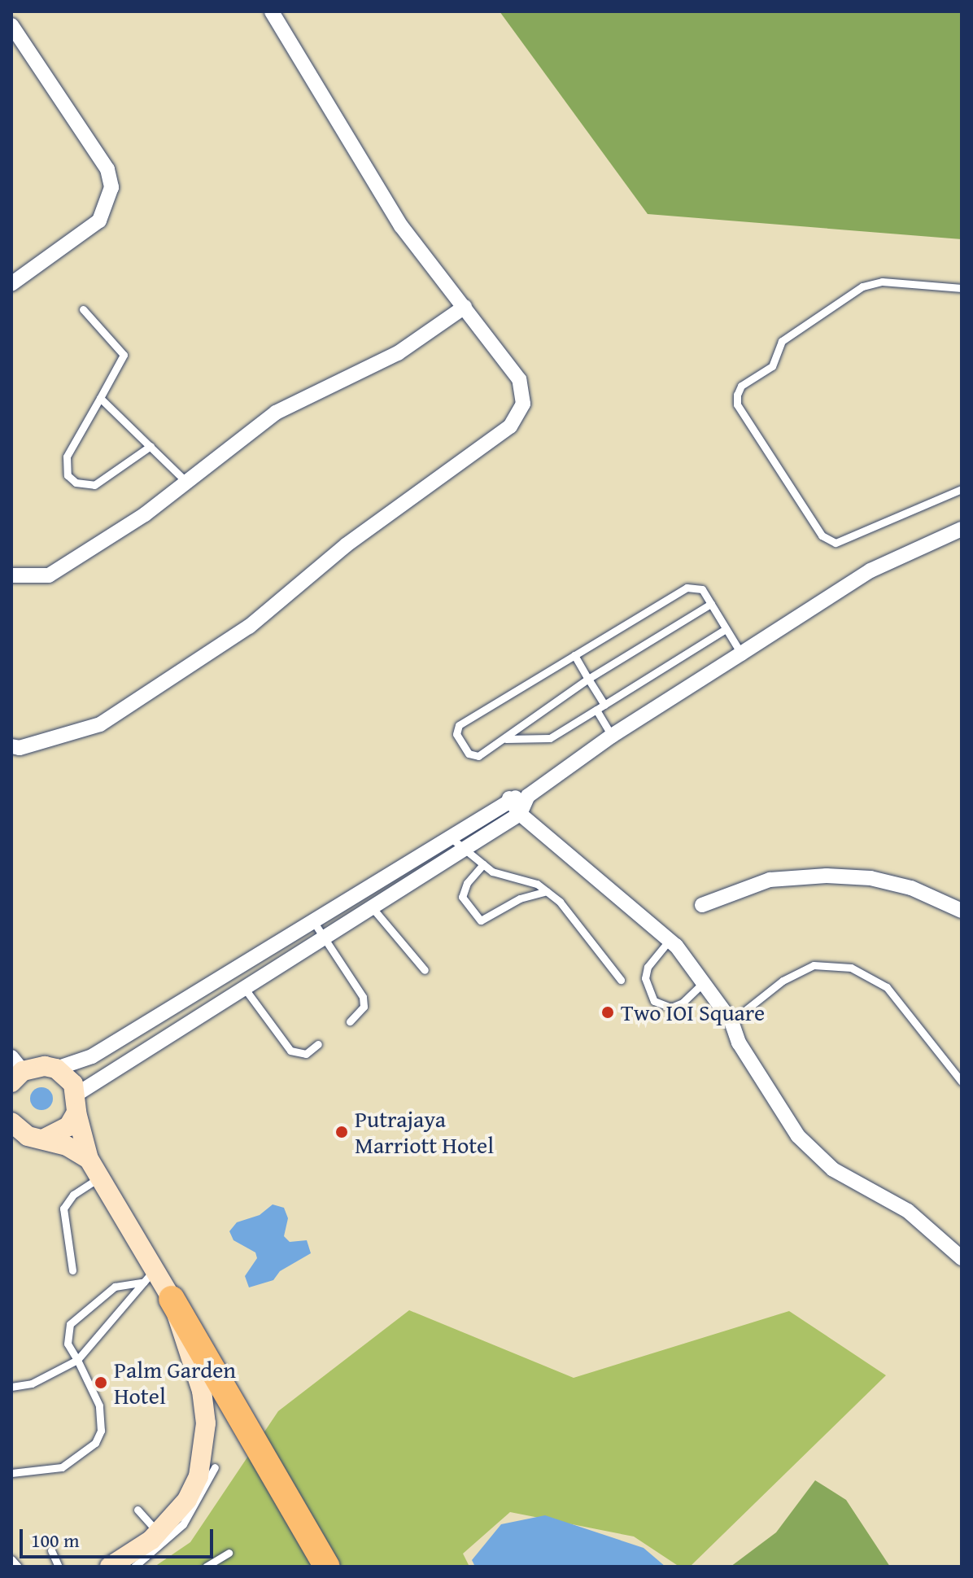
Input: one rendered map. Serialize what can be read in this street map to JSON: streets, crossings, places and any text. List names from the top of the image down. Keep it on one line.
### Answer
{"places":["Two IOI Square","Putrajaya Marriott Hotel","Palm Garden Hotel"],"scale_bar":"100 m"}
